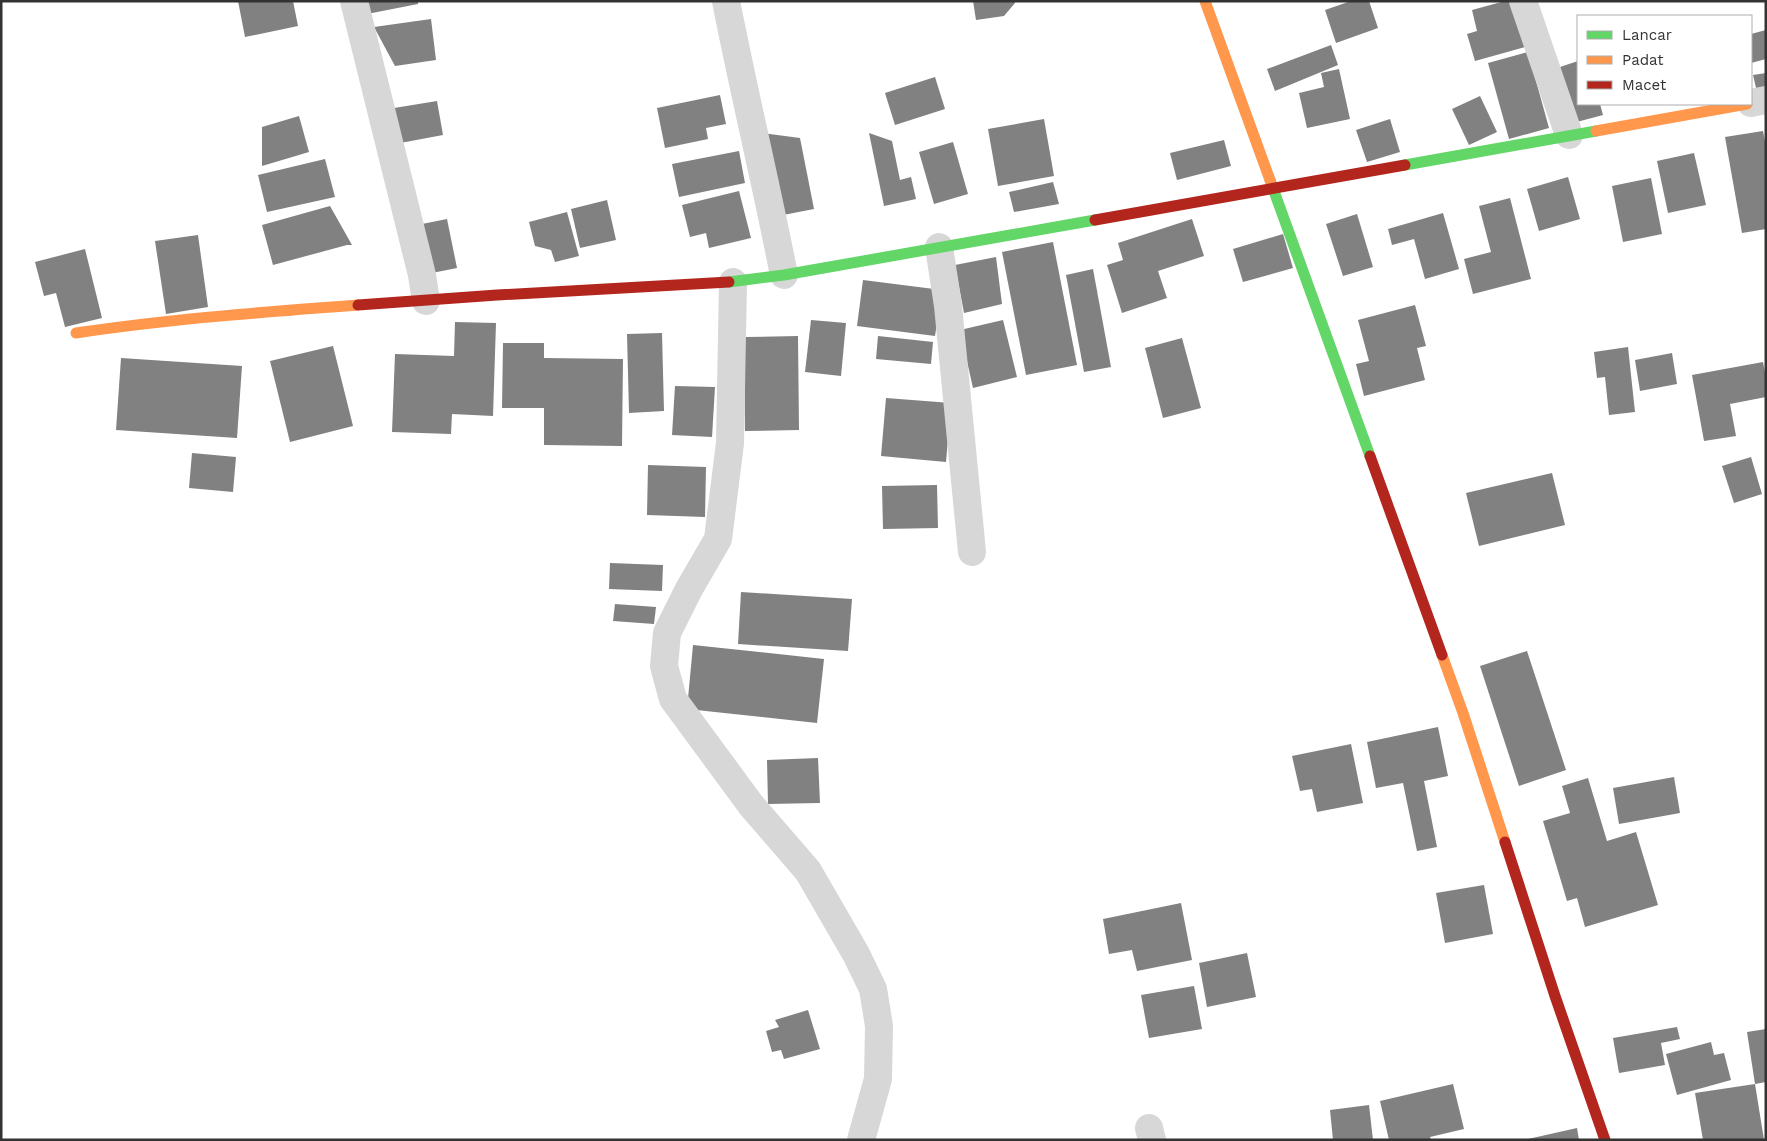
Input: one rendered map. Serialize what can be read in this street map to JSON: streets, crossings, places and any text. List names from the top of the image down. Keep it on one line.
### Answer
{"legend":["Lancar","Padat","Macet"]}
